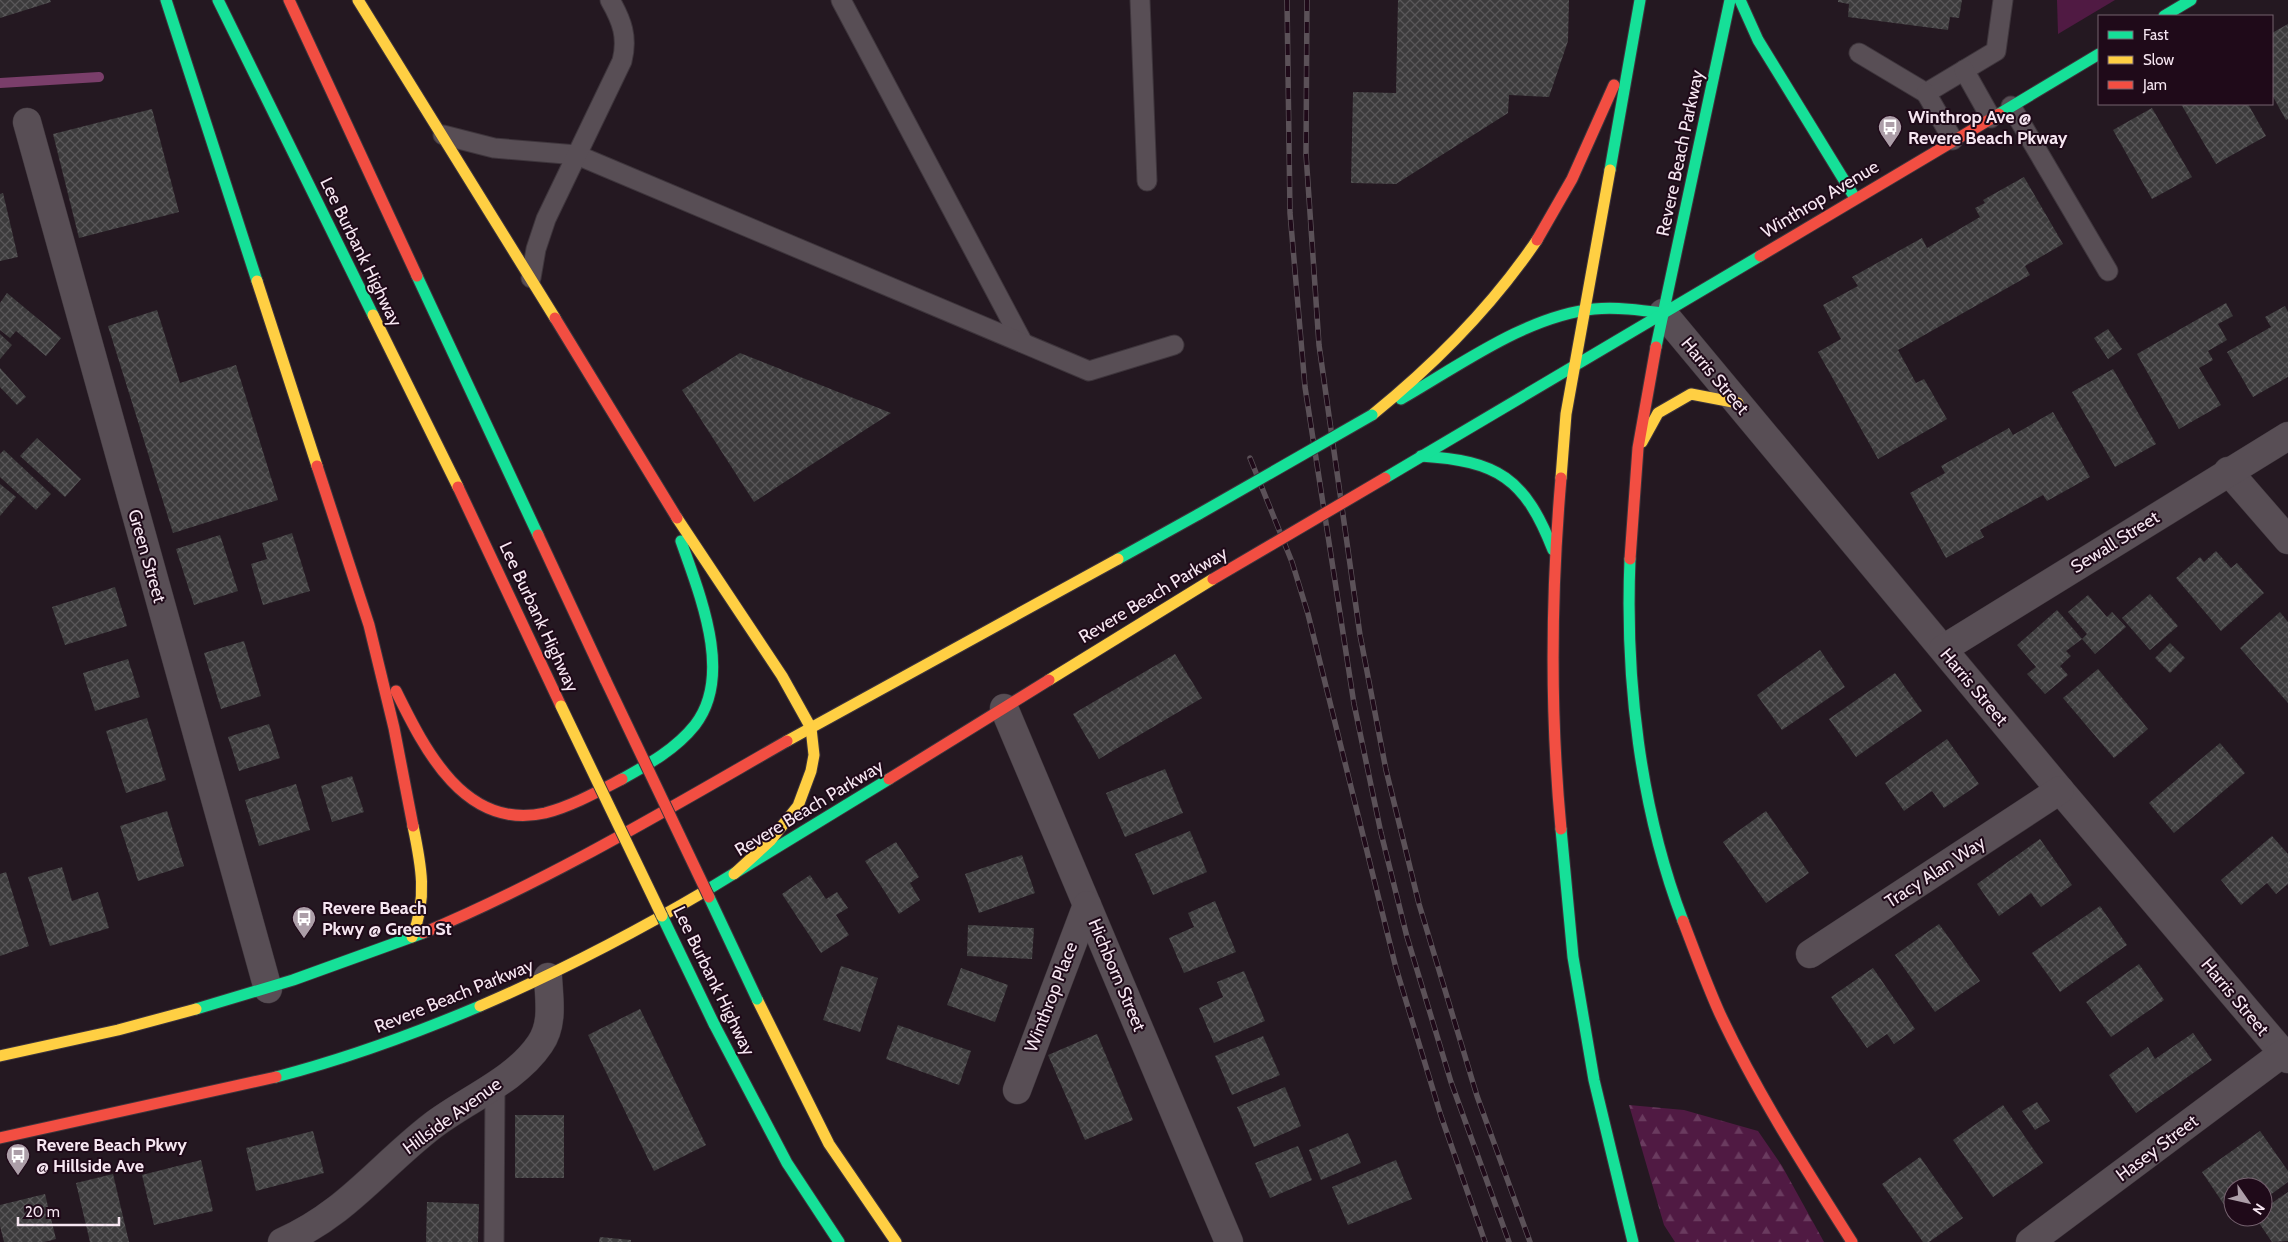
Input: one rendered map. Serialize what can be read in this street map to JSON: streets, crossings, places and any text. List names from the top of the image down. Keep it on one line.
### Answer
{"streets":{"main road":["Revere Beach Parkway","Winthrop Avenue","Lee Burbank Highway"],"street":["Harris Street","Sewall Street","Green Street","Tracy Alan Way","Hichborn Street","Winthrop Place","Hillside Avenue","Hasey Street"]},"crossings":[["Revere Beach Parkway","Winthrop Avenue"],["Revere Beach Parkway","Harris Street"],["Revere Beach Parkway","Hichborn Street"],["Revere Beach Parkway","Hillside Avenue"],["Winthrop Avenue","Harris Street"],["Harris Street","Sewall Street"],["Harris Street","Tracy Alan Way"],["Harris Street","Hasey Street"],["Hichborn Street","Winthrop Place"]],"places":{"bus stop":["Winthrop Ave @ Revere Beach Pkway","Revere Beach Pkwy @ Green St","Revere Beach Pkwy @ Hillside Ave"]},"legend":["Fast","Slow","Jam"],"scale_bar":"20 m","north":"bottom right"}
